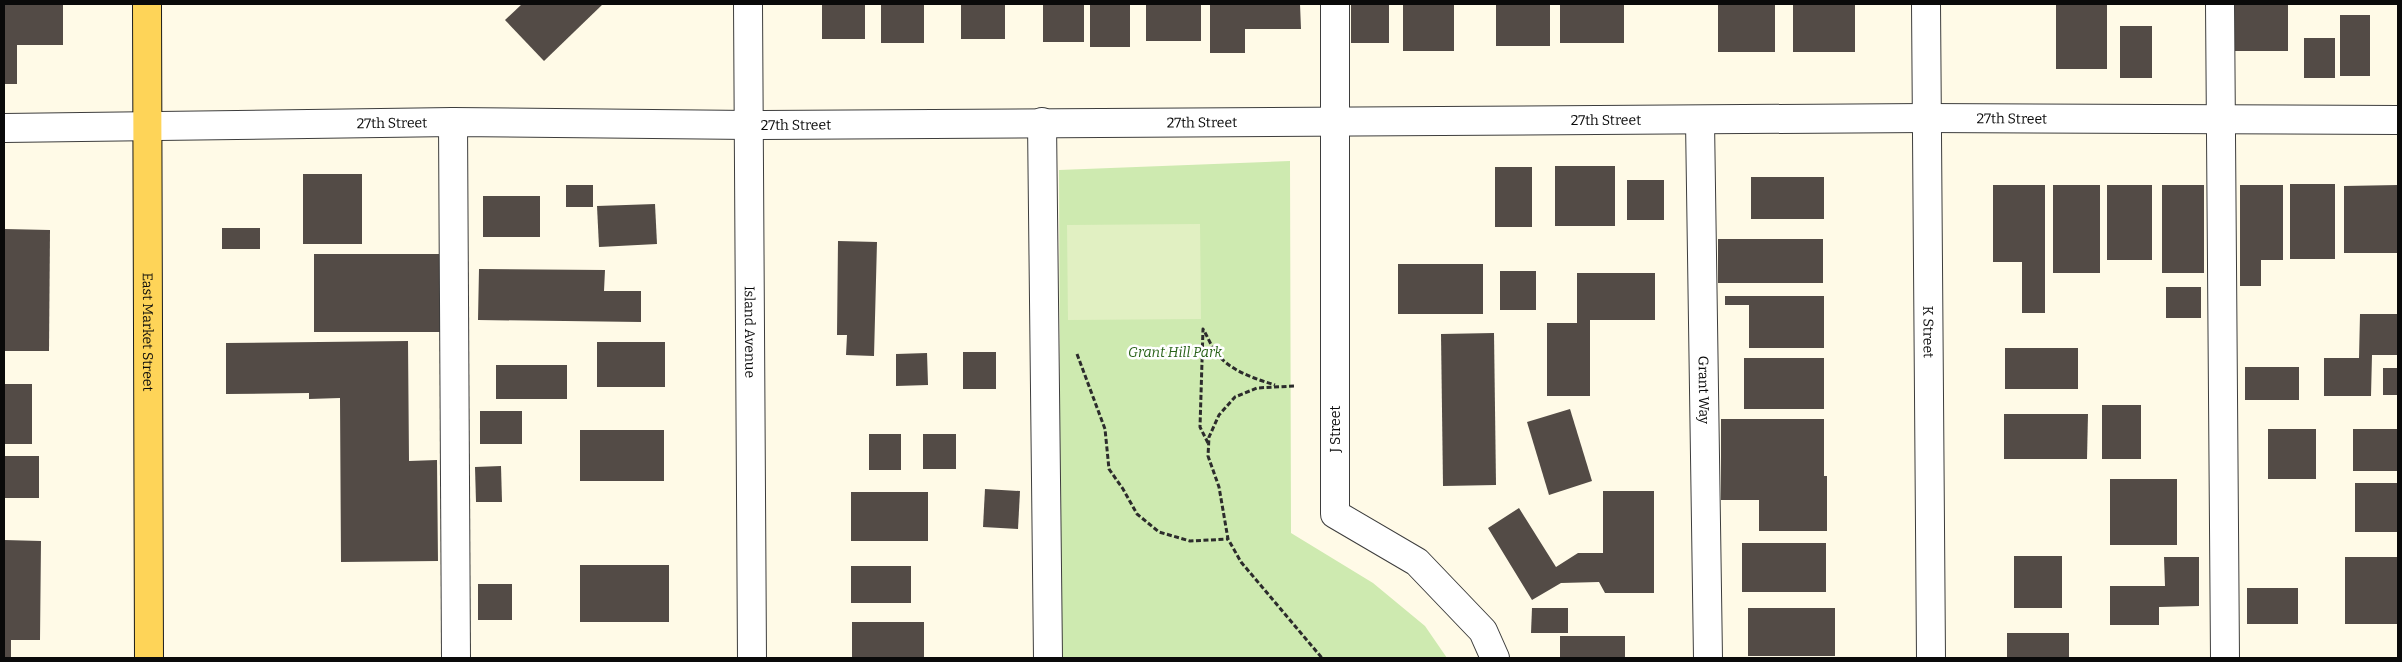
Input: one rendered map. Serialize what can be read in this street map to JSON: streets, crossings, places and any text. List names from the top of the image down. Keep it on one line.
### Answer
{"streets":{"main road":["East Market Street"],"street":["27th Street","Island Avenue","K Street","Grant Way","J Street"]},"crossings":[["27th Street","East Market Street"],["27th Street","Island Avenue"],["27th Street","K Street"],["27th Street","Grant Way"],["27th Street","J Street"]],"parks":["Grant Hill Park"]}
